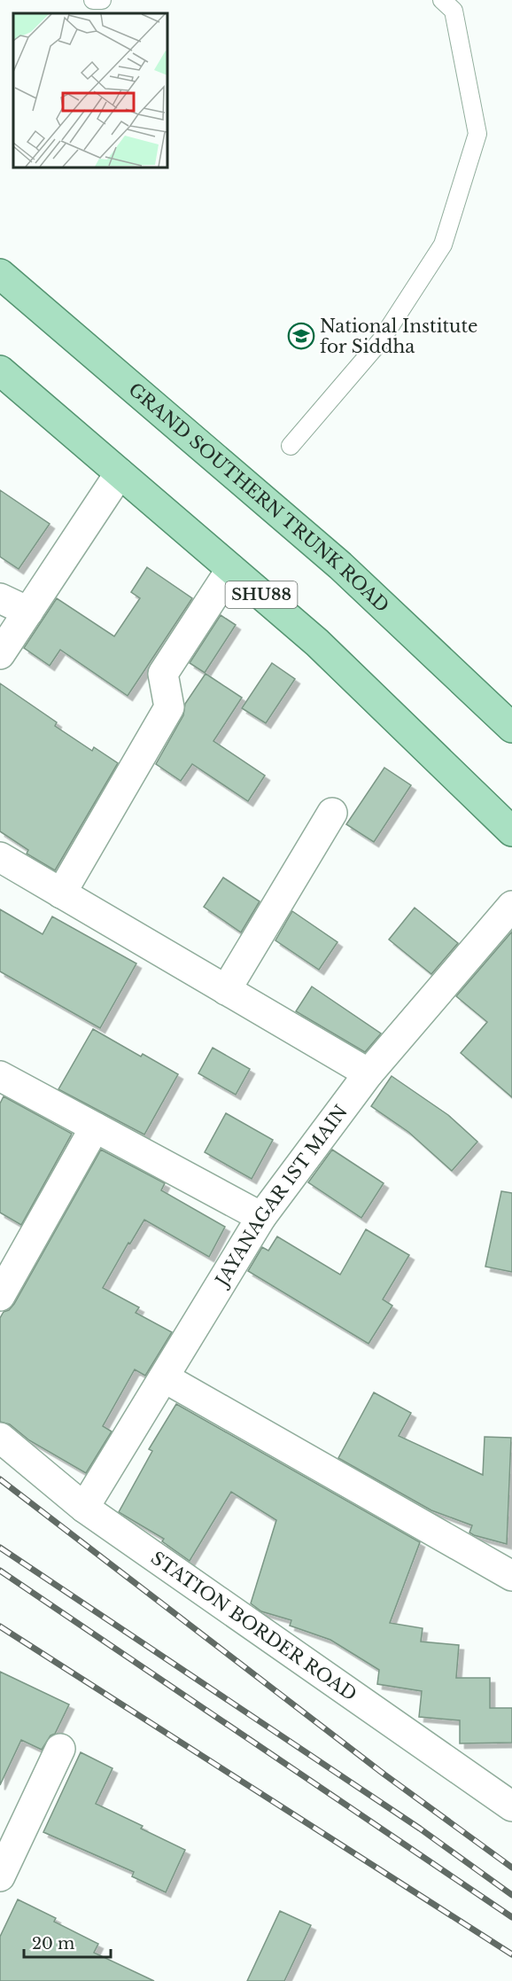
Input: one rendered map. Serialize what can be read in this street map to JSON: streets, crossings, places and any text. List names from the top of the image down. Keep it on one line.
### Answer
{"streets":{"main road":["GRAND SOUTHERN TRUNK ROAD","SHU88"],"street":["JAYANAGAR 1ST MAIN","STATION BORDER ROAD"]},"crossings":[["JAYANAGAR 1ST MAIN","STATION BORDER ROAD"]],"places":{"school or university":["National Institute for Siddha"]},"scale_bar":"20 m"}
